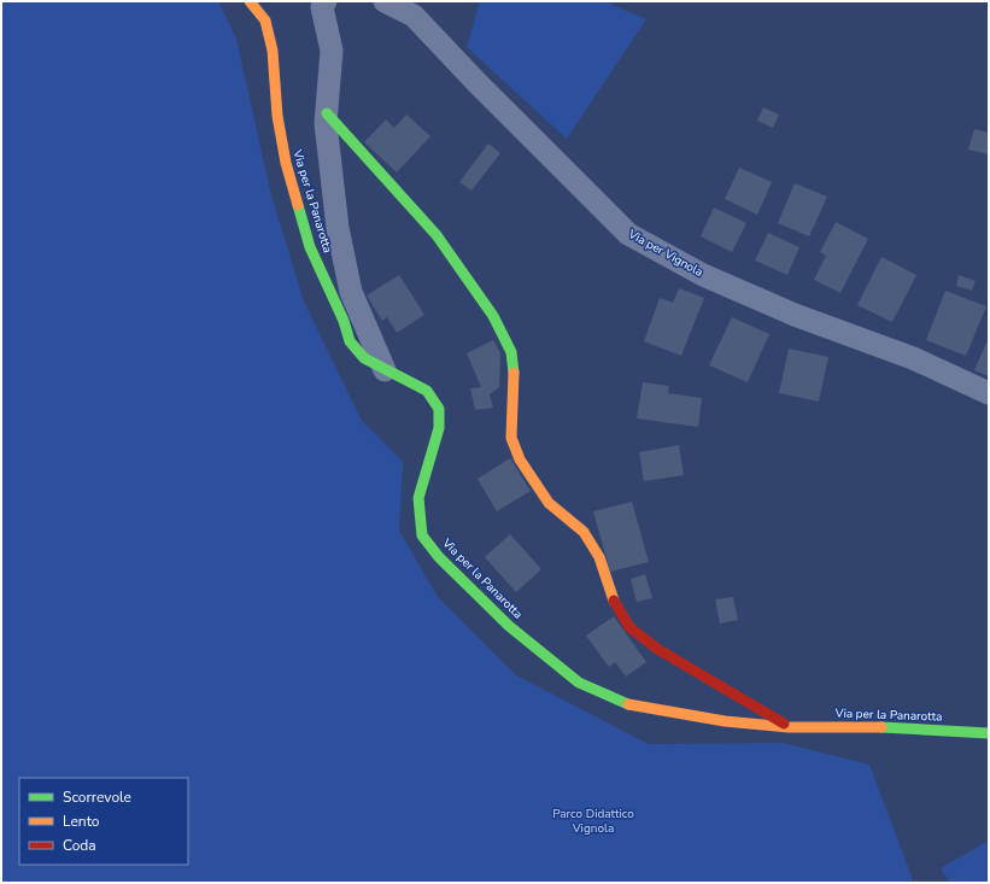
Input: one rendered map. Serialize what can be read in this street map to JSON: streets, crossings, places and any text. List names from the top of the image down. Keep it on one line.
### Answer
{"streets":{"street":["Via per la Panarotta","Via per Vignola"]},"parks":["Parco Didattico Vignola"],"legend":["Scorrevole","Lento","Coda"]}
